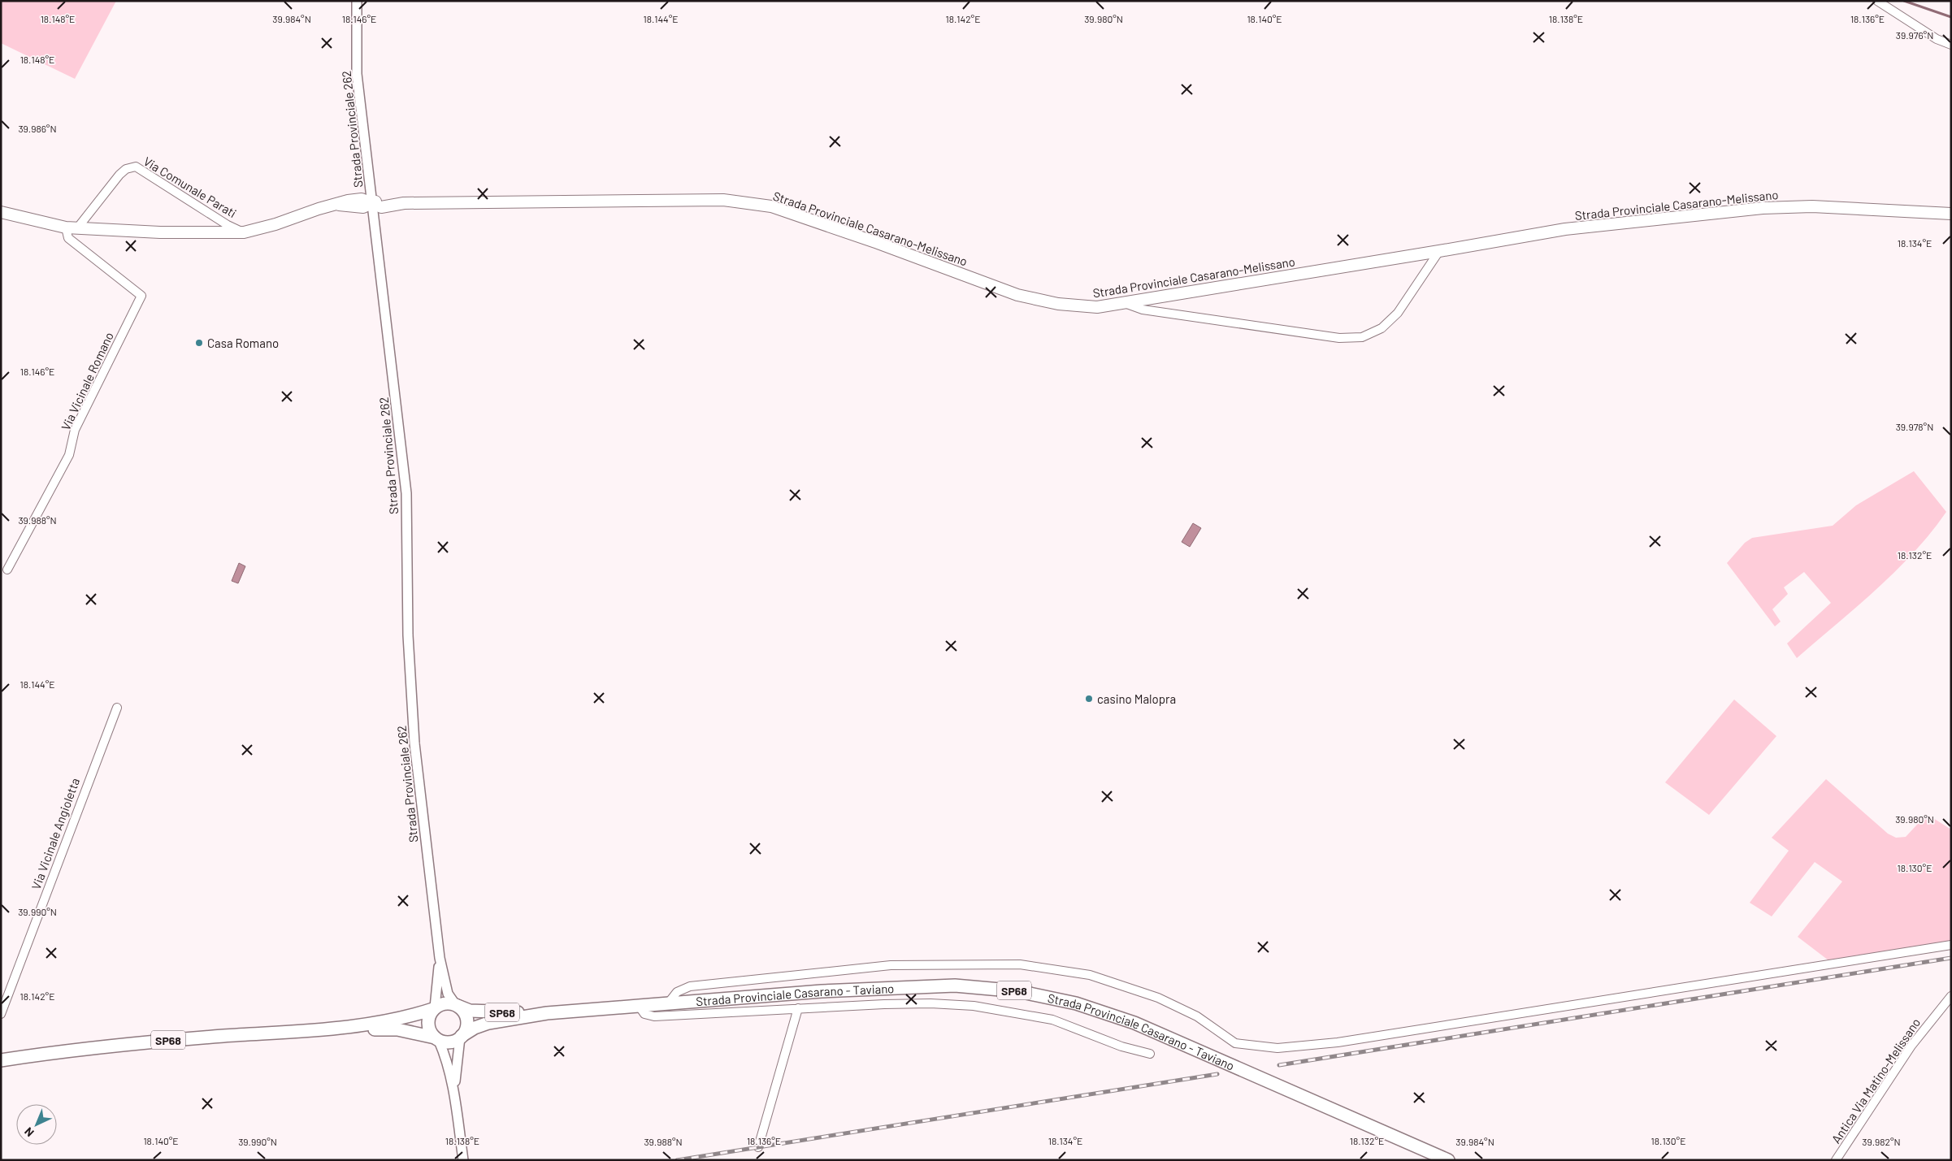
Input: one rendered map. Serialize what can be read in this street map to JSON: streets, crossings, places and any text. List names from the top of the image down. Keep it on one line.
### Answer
{"streets":{"main road":["Strada Provinciale Casarano-Melissano","SP68","Strada Provinciale Casarano - Taviano"],"street":["Strada Provinciale 262","Via Comunale Parati","Via Vicinale Romano","Via Vicinale Angioletta","Antica Via Matino-Melissano"]},"crossings":[["Strada Provinciale 262","Strada Provinciale Casarano-Melissano"],["Via Comunale Parati","Strada Provinciale Casarano-Melissano"],["Strada Provinciale Casarano-Melissano","Via Vicinale Romano"],["SP68","Strada Provinciale Casarano - Taviano"]],"places":["Casa Romano","casino Malopra"],"north":"bottom left","coordinates":["39.984°N","39.980°N","18.148°E","18.146°E","18.144°E","18.142°E","18.140°E","18.138°E","18.136°E","39.976°N","39.986°N","18.134°E","39.978°N","39.988°N","18.132°E","18.130°E","39.990°N","39.982°N"]}
